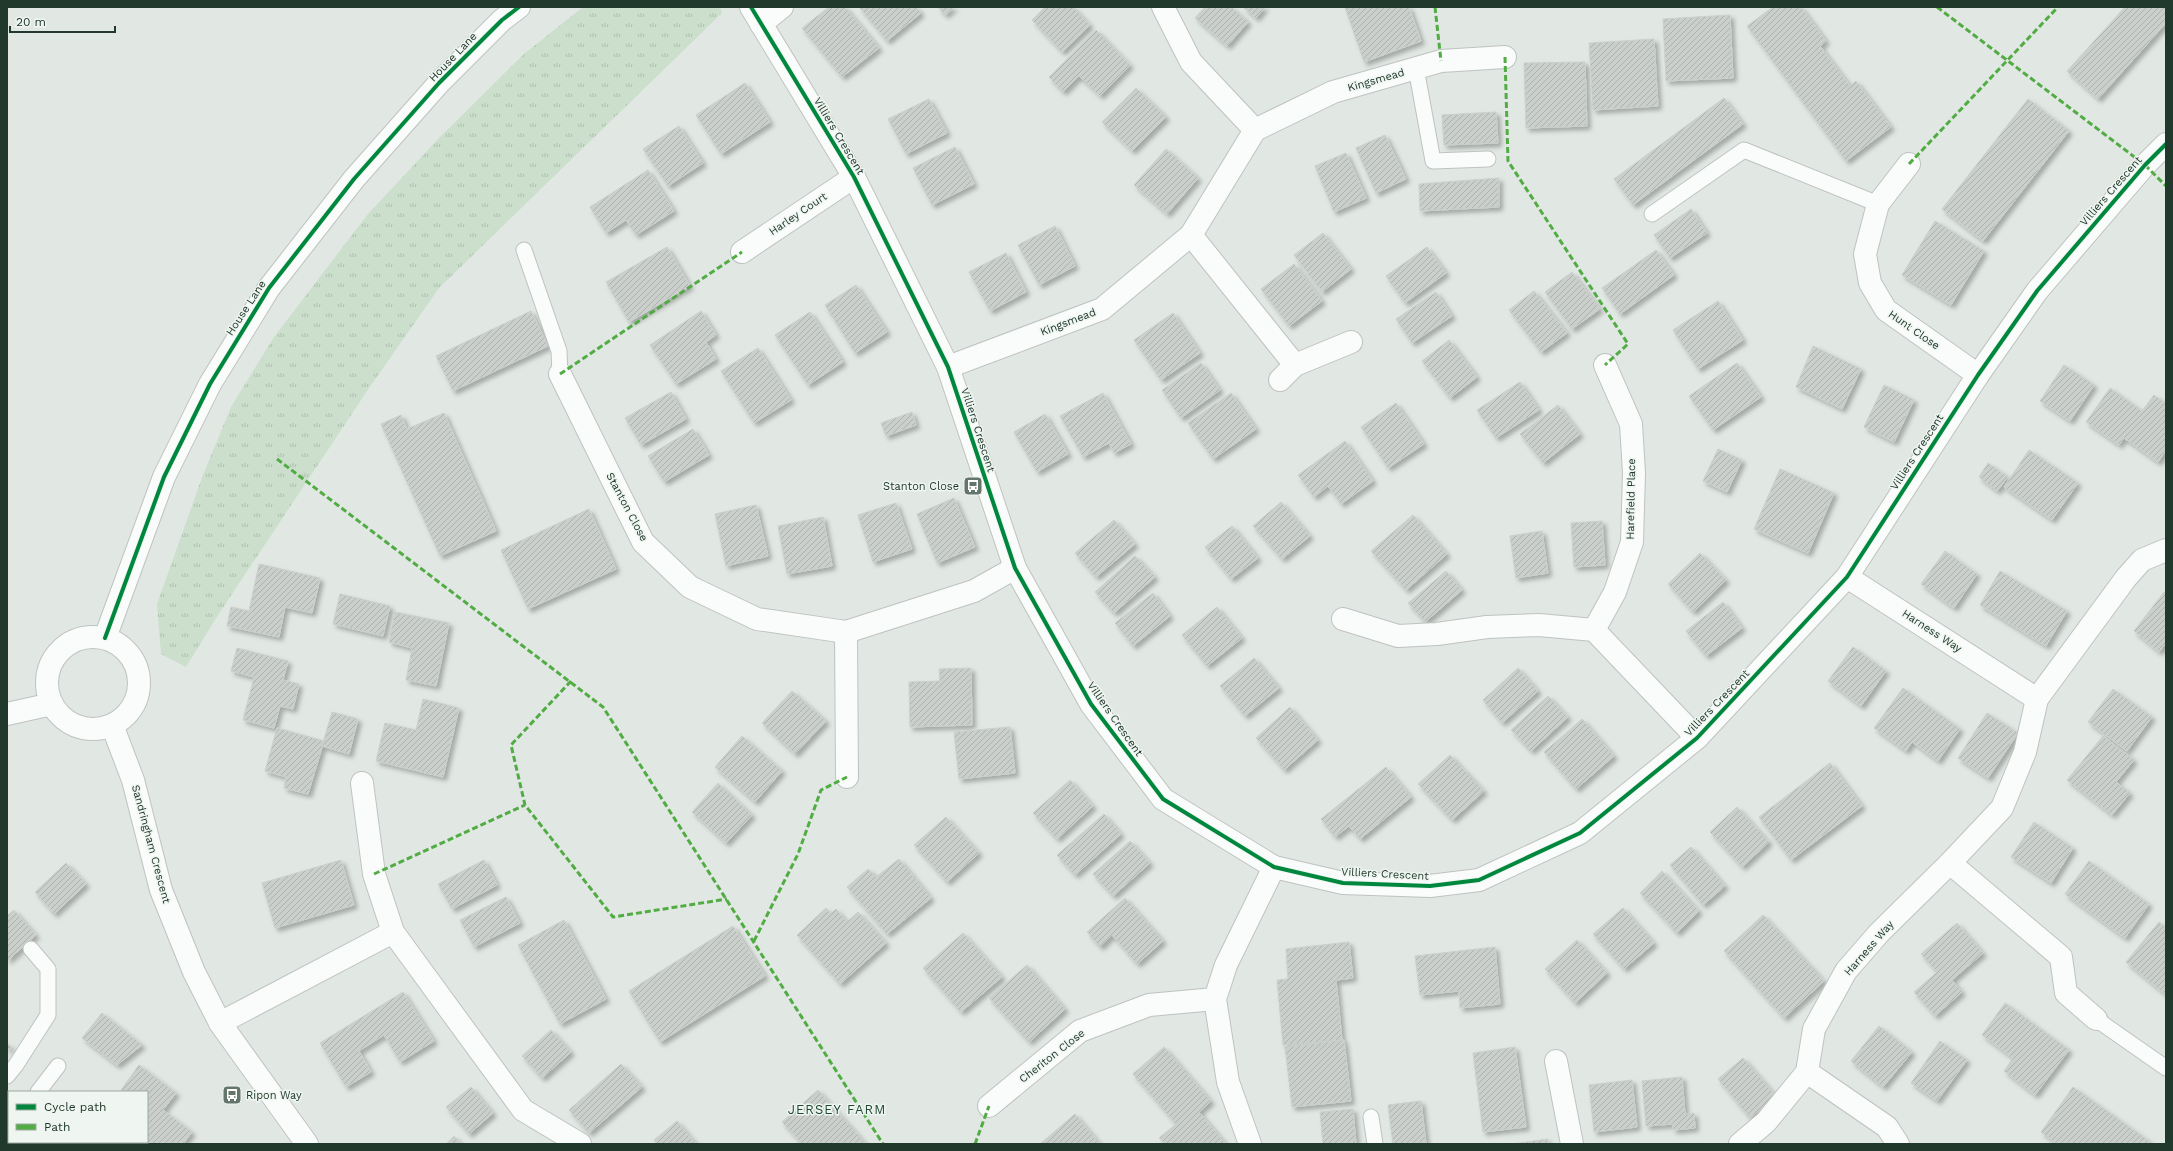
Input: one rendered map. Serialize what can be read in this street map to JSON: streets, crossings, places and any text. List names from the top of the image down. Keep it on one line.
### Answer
{"streets":{"street":["House Lane","Kingsmead","Villiers Crescent","Harley Court","Hunt Close","Harefield Place","Stanton Close","Harness Way","Sandringham Crescent","Cheriton Close"]},"crossings":[["House Lane","Sandringham Crescent"],["Kingsmead","Villiers Crescent"],["Villiers Crescent","Harley Court"],["Villiers Crescent","Hunt Close"],["Villiers Crescent","Stanton Close"],["Villiers Crescent","Harness Way"]],"districts":["JERSEY FARM"],"places":{"bus stop":["Stanton Close","Ripon Way"]},"legend":["Cycle path","Path"],"scale_bar":"20 m"}
